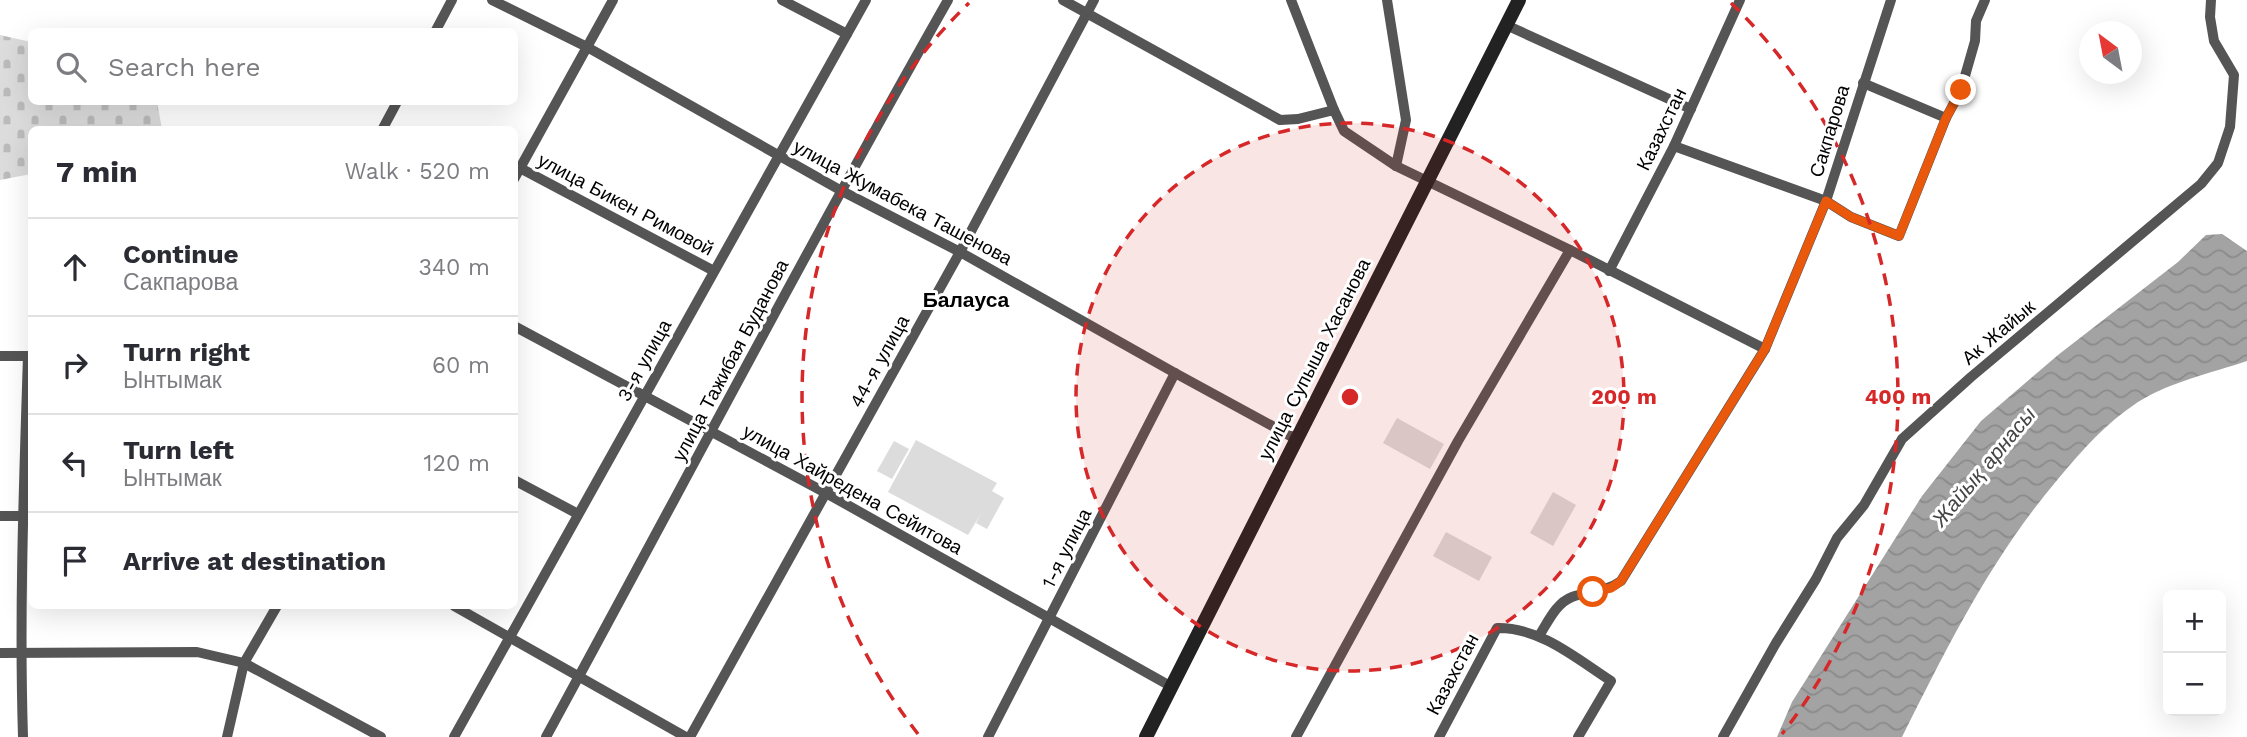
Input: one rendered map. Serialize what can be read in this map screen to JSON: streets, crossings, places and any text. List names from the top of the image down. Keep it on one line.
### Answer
{"streets":{"street":["Казахстан","Сакпарова","улица Жумабека Ташенова","улица Бикен Римовой","Ак Жайык","улица Супыша Хасанова","3-я улица","улица Тажибая Буданова","44-я улица","улица Хайредена Сейитова","1-я улица"]},"crossings":[["Казахстан","Сакпарова"],["улица Жумабека Ташенова","улица Супыша Хасанова"],["улица Жумабека Ташенова","3-я улица"],["улица Жумабека Ташенова","улица Тажибая Буданова"],["улица Жумабека Ташенова","44-я улица"],["улица Жумабека Ташенова","1-я улица"],["улица Бикен Римовой","3-я улица"],["улица Супыша Хасанова","улица Хайредена Сейитова"],["3-я улица","улица Хайредена Сейитова"],["улица Тажибая Буданова","улица Хайредена Сейитова"],["44-я улица","улица Хайредена Сейитова"],["улица Хайредена Сейитова","1-я улица"]],"districts":["Балауса"],"water":["Жайық арнасы"],"north":"top left","page":{"search":"Search here","heading":["7 min","Walk · 520 m"],"list":[["Continue","Сакпарова","340 m"],["Turn right","Ынтымак","60 m"],["Turn left","Ынтымак","120 m"],"Arrive at destination"],"map_buttons":["+","−"]},"rings":["200 m","400 m"]}
